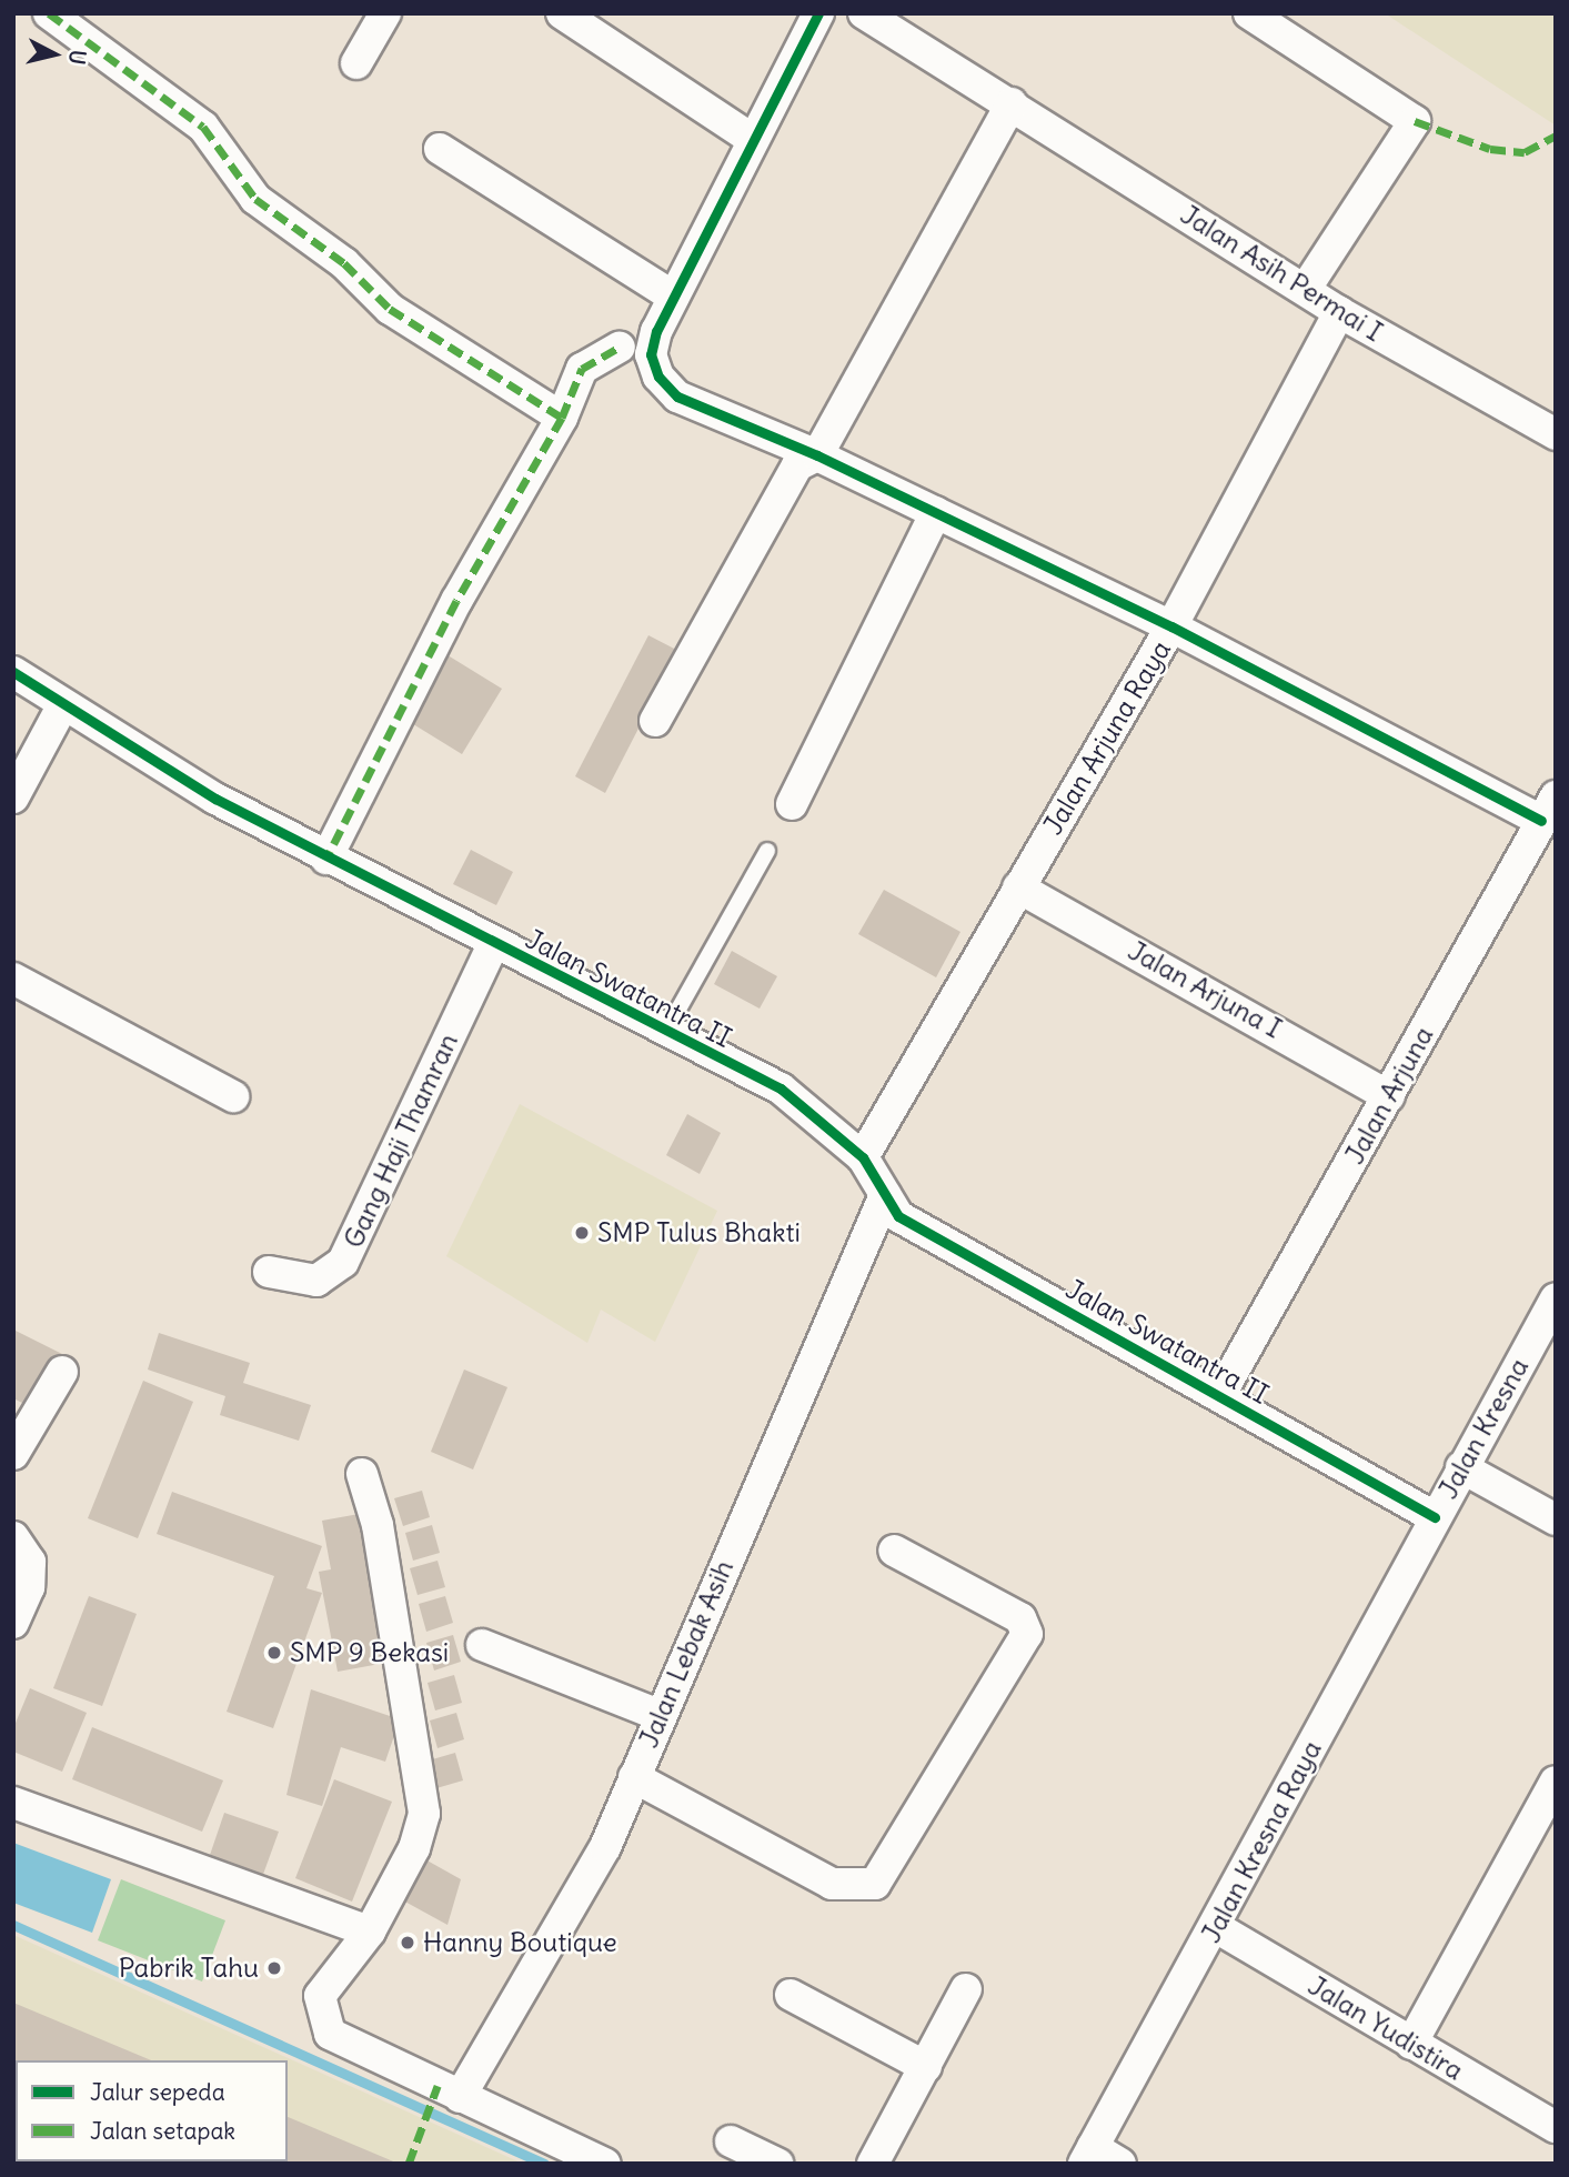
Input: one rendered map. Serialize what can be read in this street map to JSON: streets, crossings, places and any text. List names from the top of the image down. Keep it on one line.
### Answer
{"streets":{"street":["Jalan Asih Permai I","Jalan Arjuna Raya","Jalan Swatantra II","Jalan Arjuna I","Jalan Arjuna","Gang Haji Thamran","Jalan Kresna","Jalan Lebak Asih","Jalan Kresna Raya","Jalan Yudistira"]},"crossings":[["Jalan Asih Permai I","Jalan Arjuna Raya"],["Jalan Arjuna Raya","Jalan Swatantra II"],["Jalan Arjuna Raya","Jalan Arjuna I"],["Jalan Swatantra II","Jalan Arjuna"],["Jalan Swatantra II","Gang Haji Thamran"],["Jalan Swatantra II","Jalan Kresna"],["Jalan Swatantra II","Jalan Lebak Asih"],["Jalan Swatantra II","Jalan Kresna Raya"],["Jalan Arjuna I","Jalan Arjuna"],["Jalan Kresna","Jalan Kresna Raya"],["Jalan Kresna Raya","Jalan Yudistira"]],"places":["SMP Tulus Bhakti","SMP 9 Bekasi","Hanny Boutique","Pabrik Tahu"],"legend":["Jalur sepeda","Jalan setapak"],"north":"right"}
